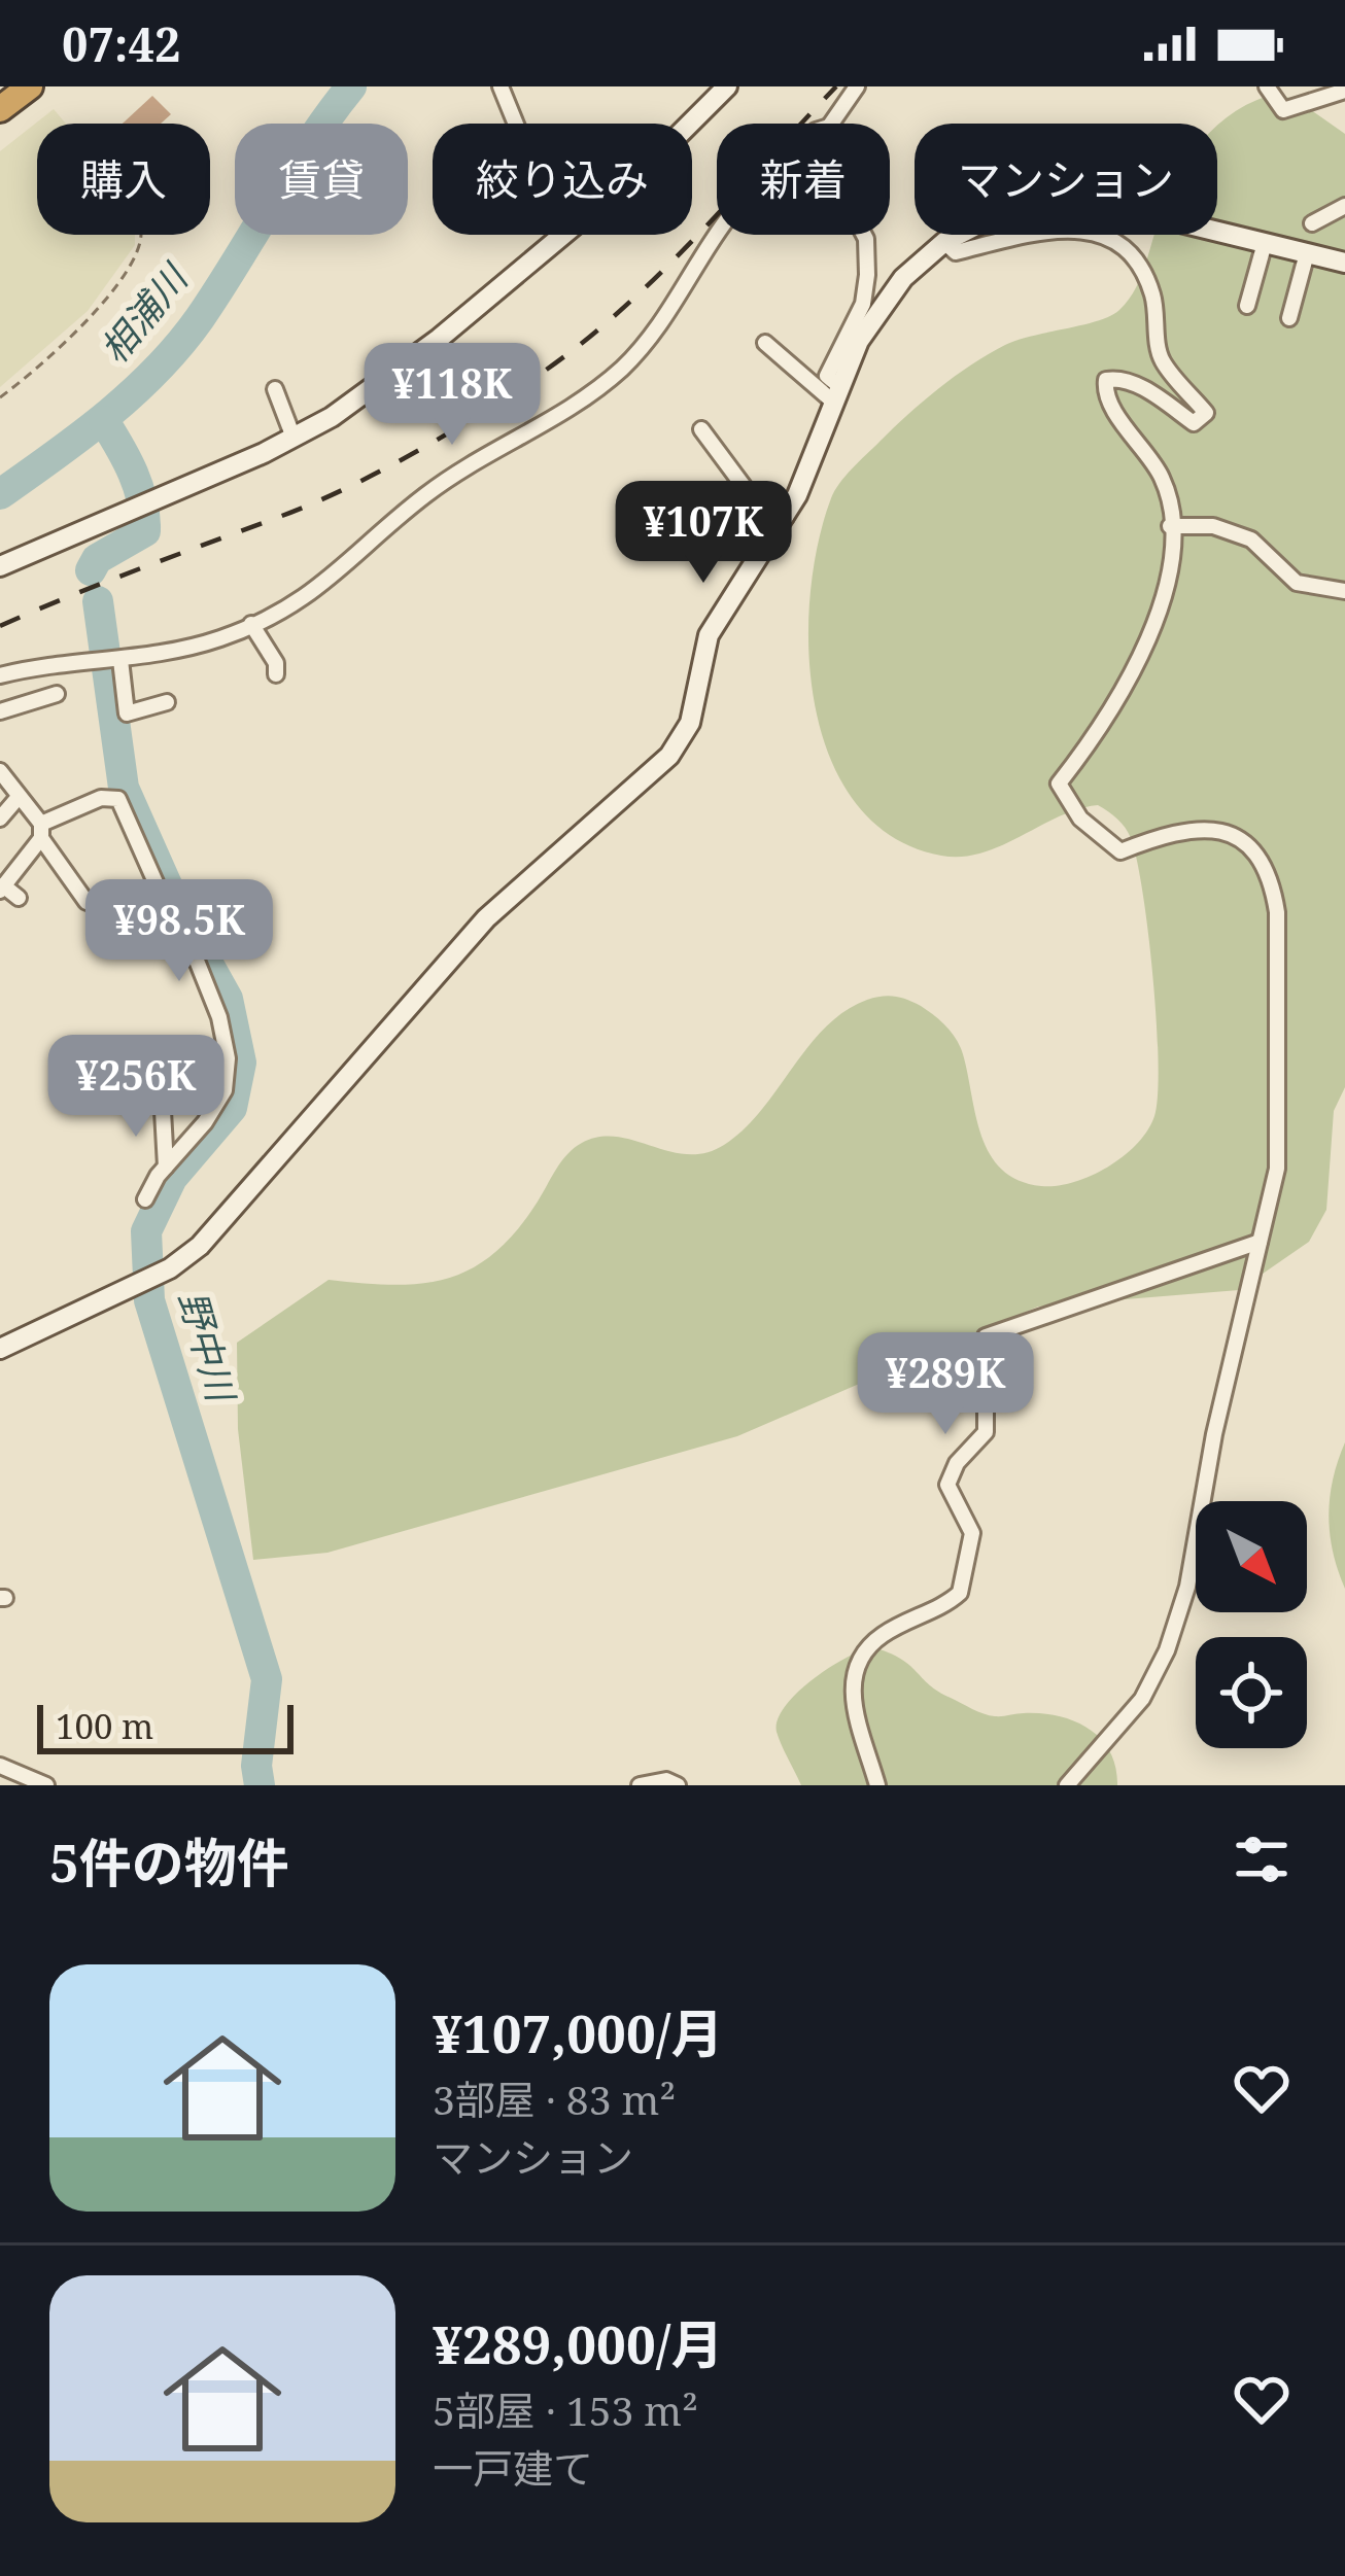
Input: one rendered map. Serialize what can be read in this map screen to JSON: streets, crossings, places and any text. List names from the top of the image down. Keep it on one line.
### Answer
{"water":["相浦川","野中川"],"scale_bar":"100 m","north":"bottom right","page":{"status":"07:42","chip":["購入","賃貸","絞り込み","新着","マンション"],"price":["¥118K","¥107K","¥98.5K","¥256K","¥289K"],"scale":"100 m","heading":"5件の物件","list":[{"name":"¥107,000/月","note":"3部屋 · 83 m² · マンション"},{"name":"¥289,000/月","note":"5部屋 · 153 m² · 一戸建て"}]}}
